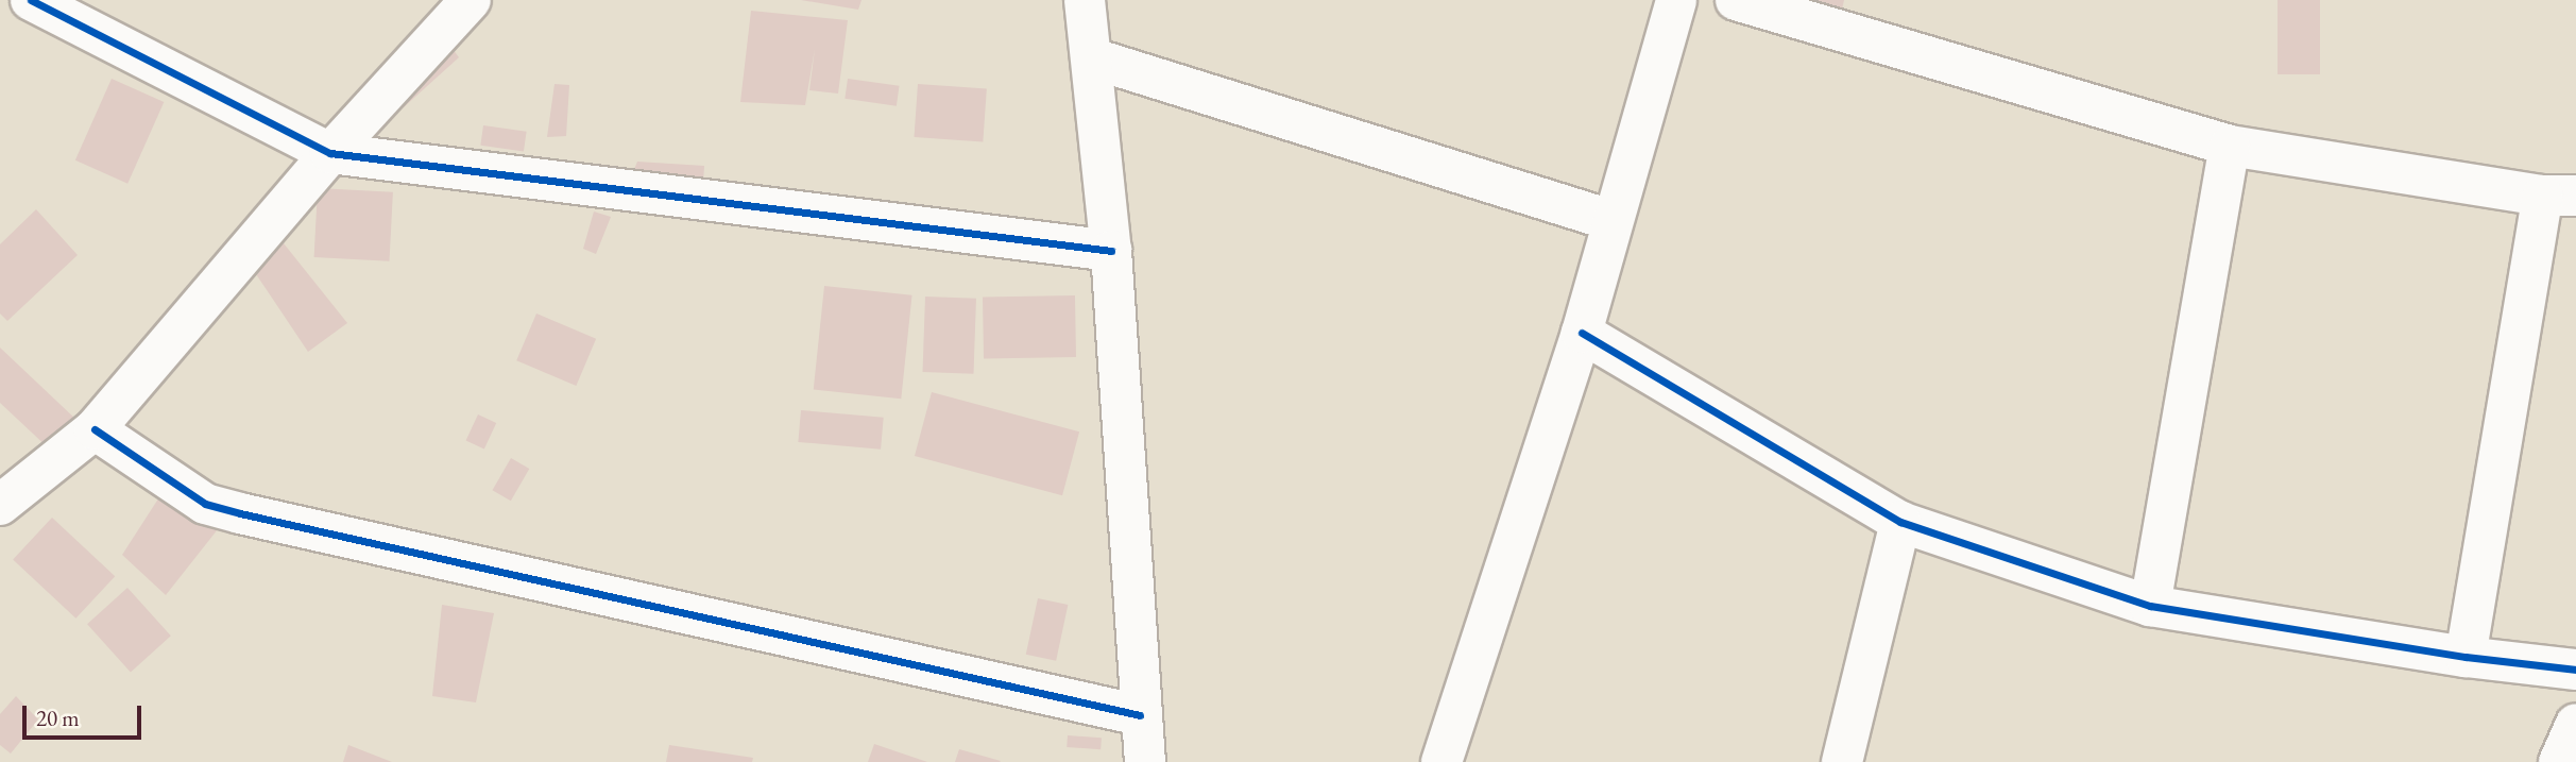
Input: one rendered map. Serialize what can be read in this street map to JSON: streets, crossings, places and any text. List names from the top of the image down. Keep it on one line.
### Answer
{"scale_bar":"20 m"}
